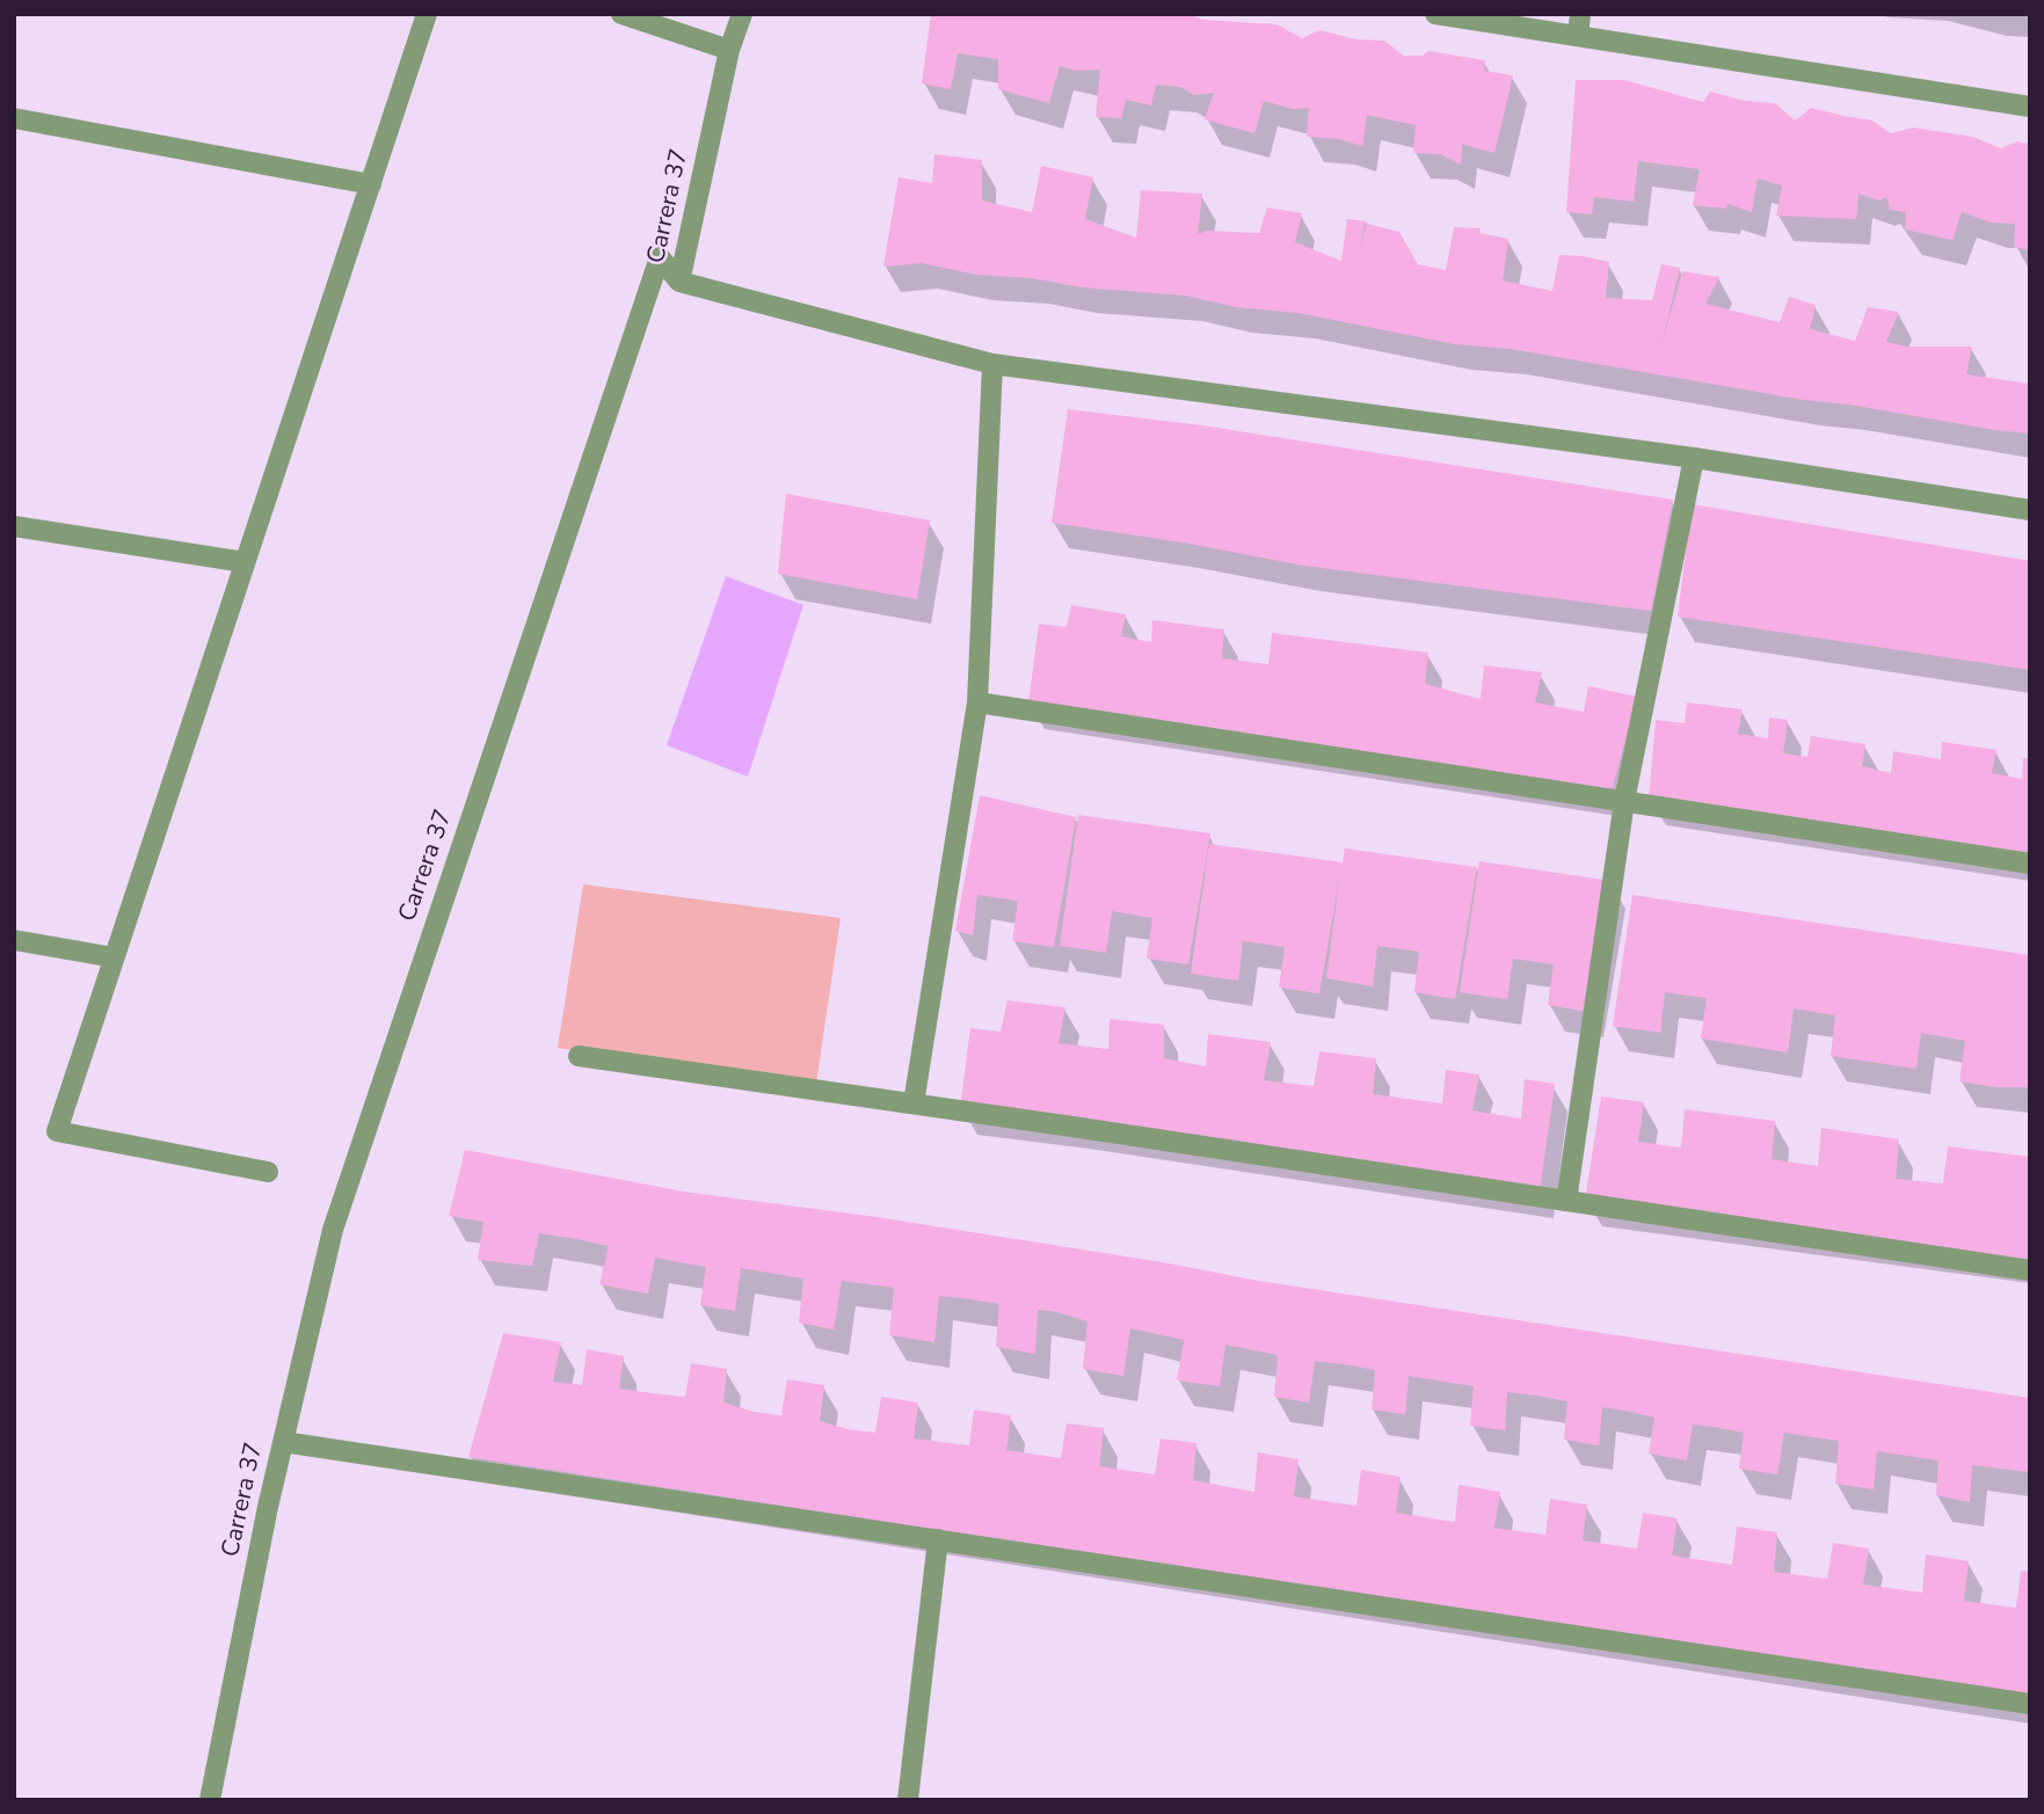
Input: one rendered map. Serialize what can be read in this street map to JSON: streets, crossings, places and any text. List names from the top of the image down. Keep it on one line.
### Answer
{"streets":{"street":["Carrera 37"]}}
